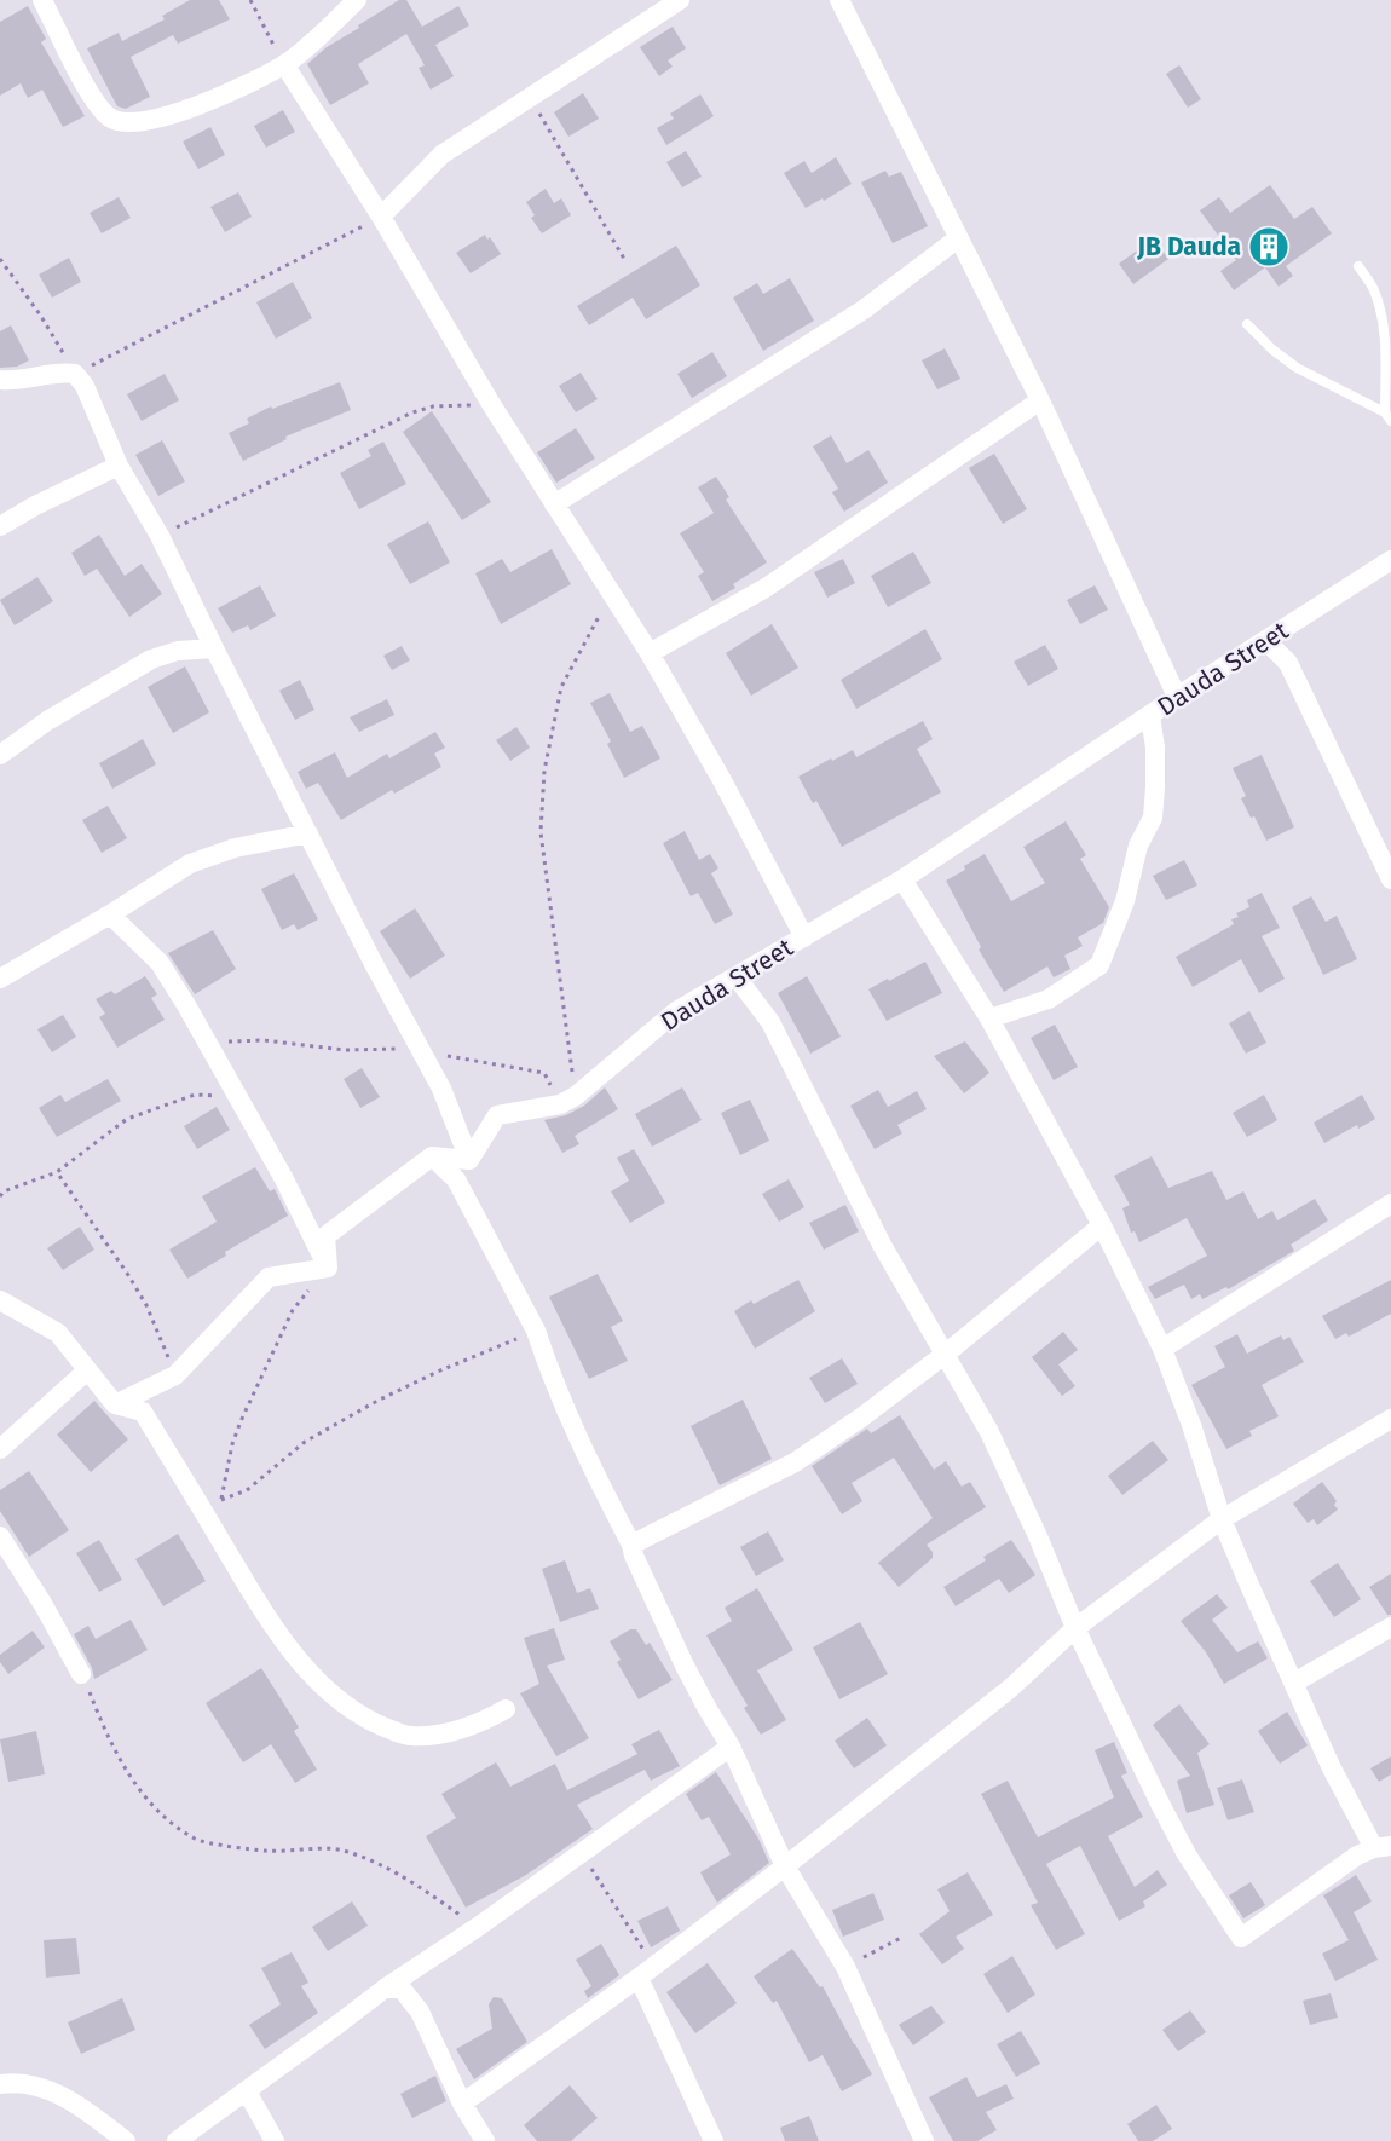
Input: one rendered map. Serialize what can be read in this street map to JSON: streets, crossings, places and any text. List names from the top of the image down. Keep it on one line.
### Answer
{"streets":{"street":["Dauda Street"]},"places":{"building":["JB Dauda"]}}
